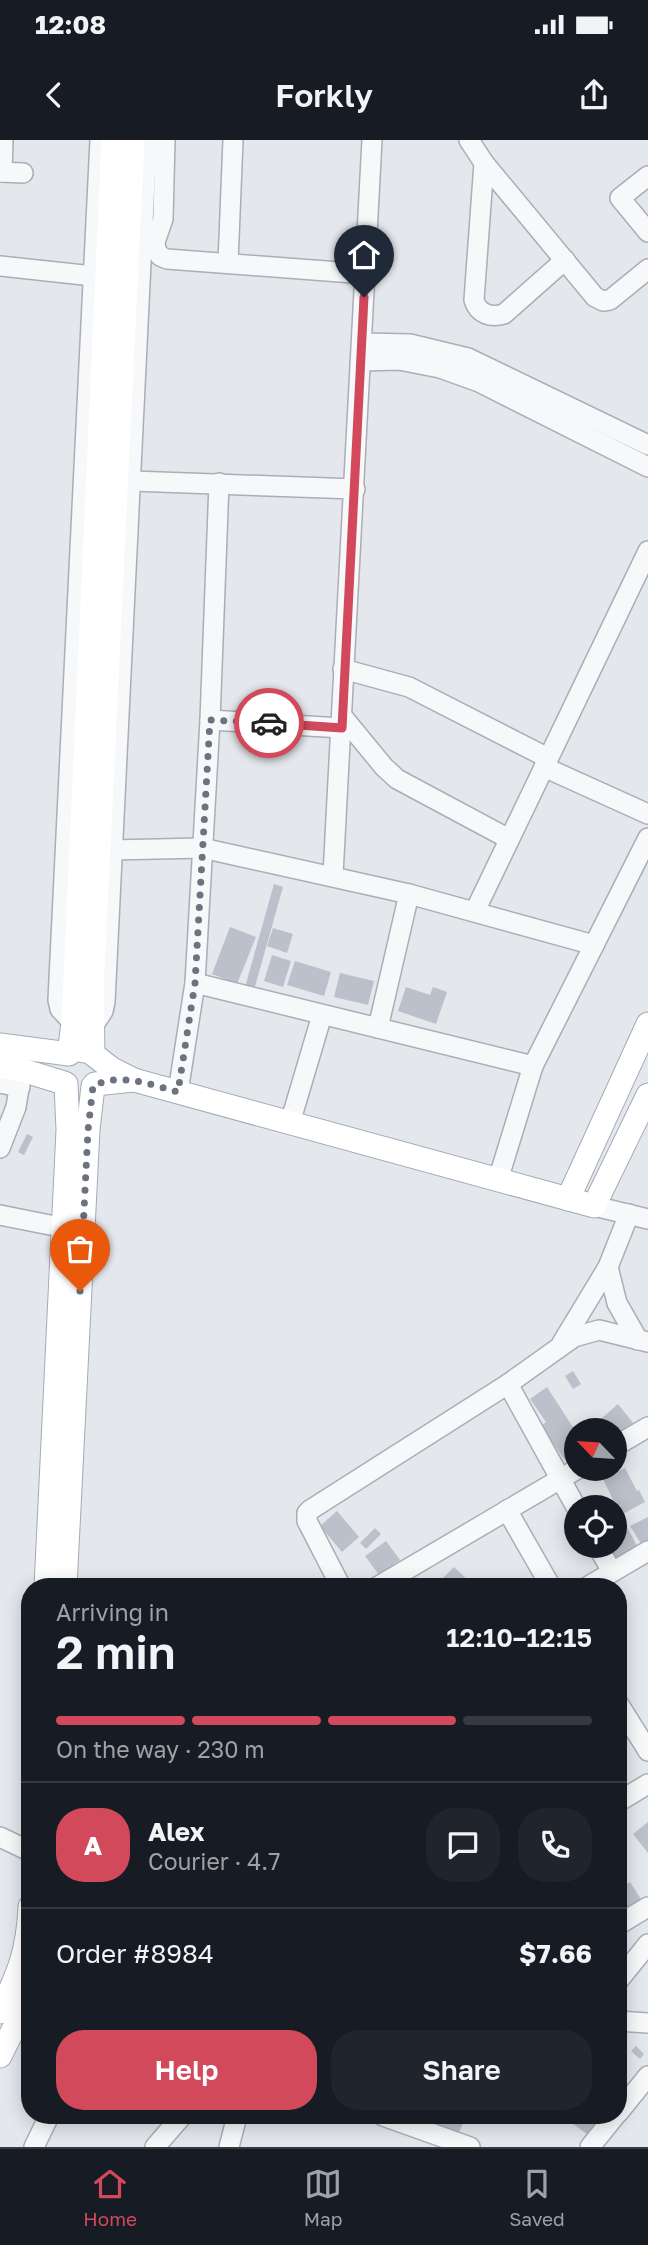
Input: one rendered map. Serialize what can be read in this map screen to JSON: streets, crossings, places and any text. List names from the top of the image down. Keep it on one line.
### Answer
{"north":"top left","page":{"status":"12:08","header":"Forkly","heading":["2 min","Arriving in","12:10–12:15"],"panel":["Alex","Courier · 4.7","Order #8984","$7.66"],"bar":"On the way · 230 m","round":"A","buttons":["Help","Share"],"tabs":["Home","Map","Saved"]}}
